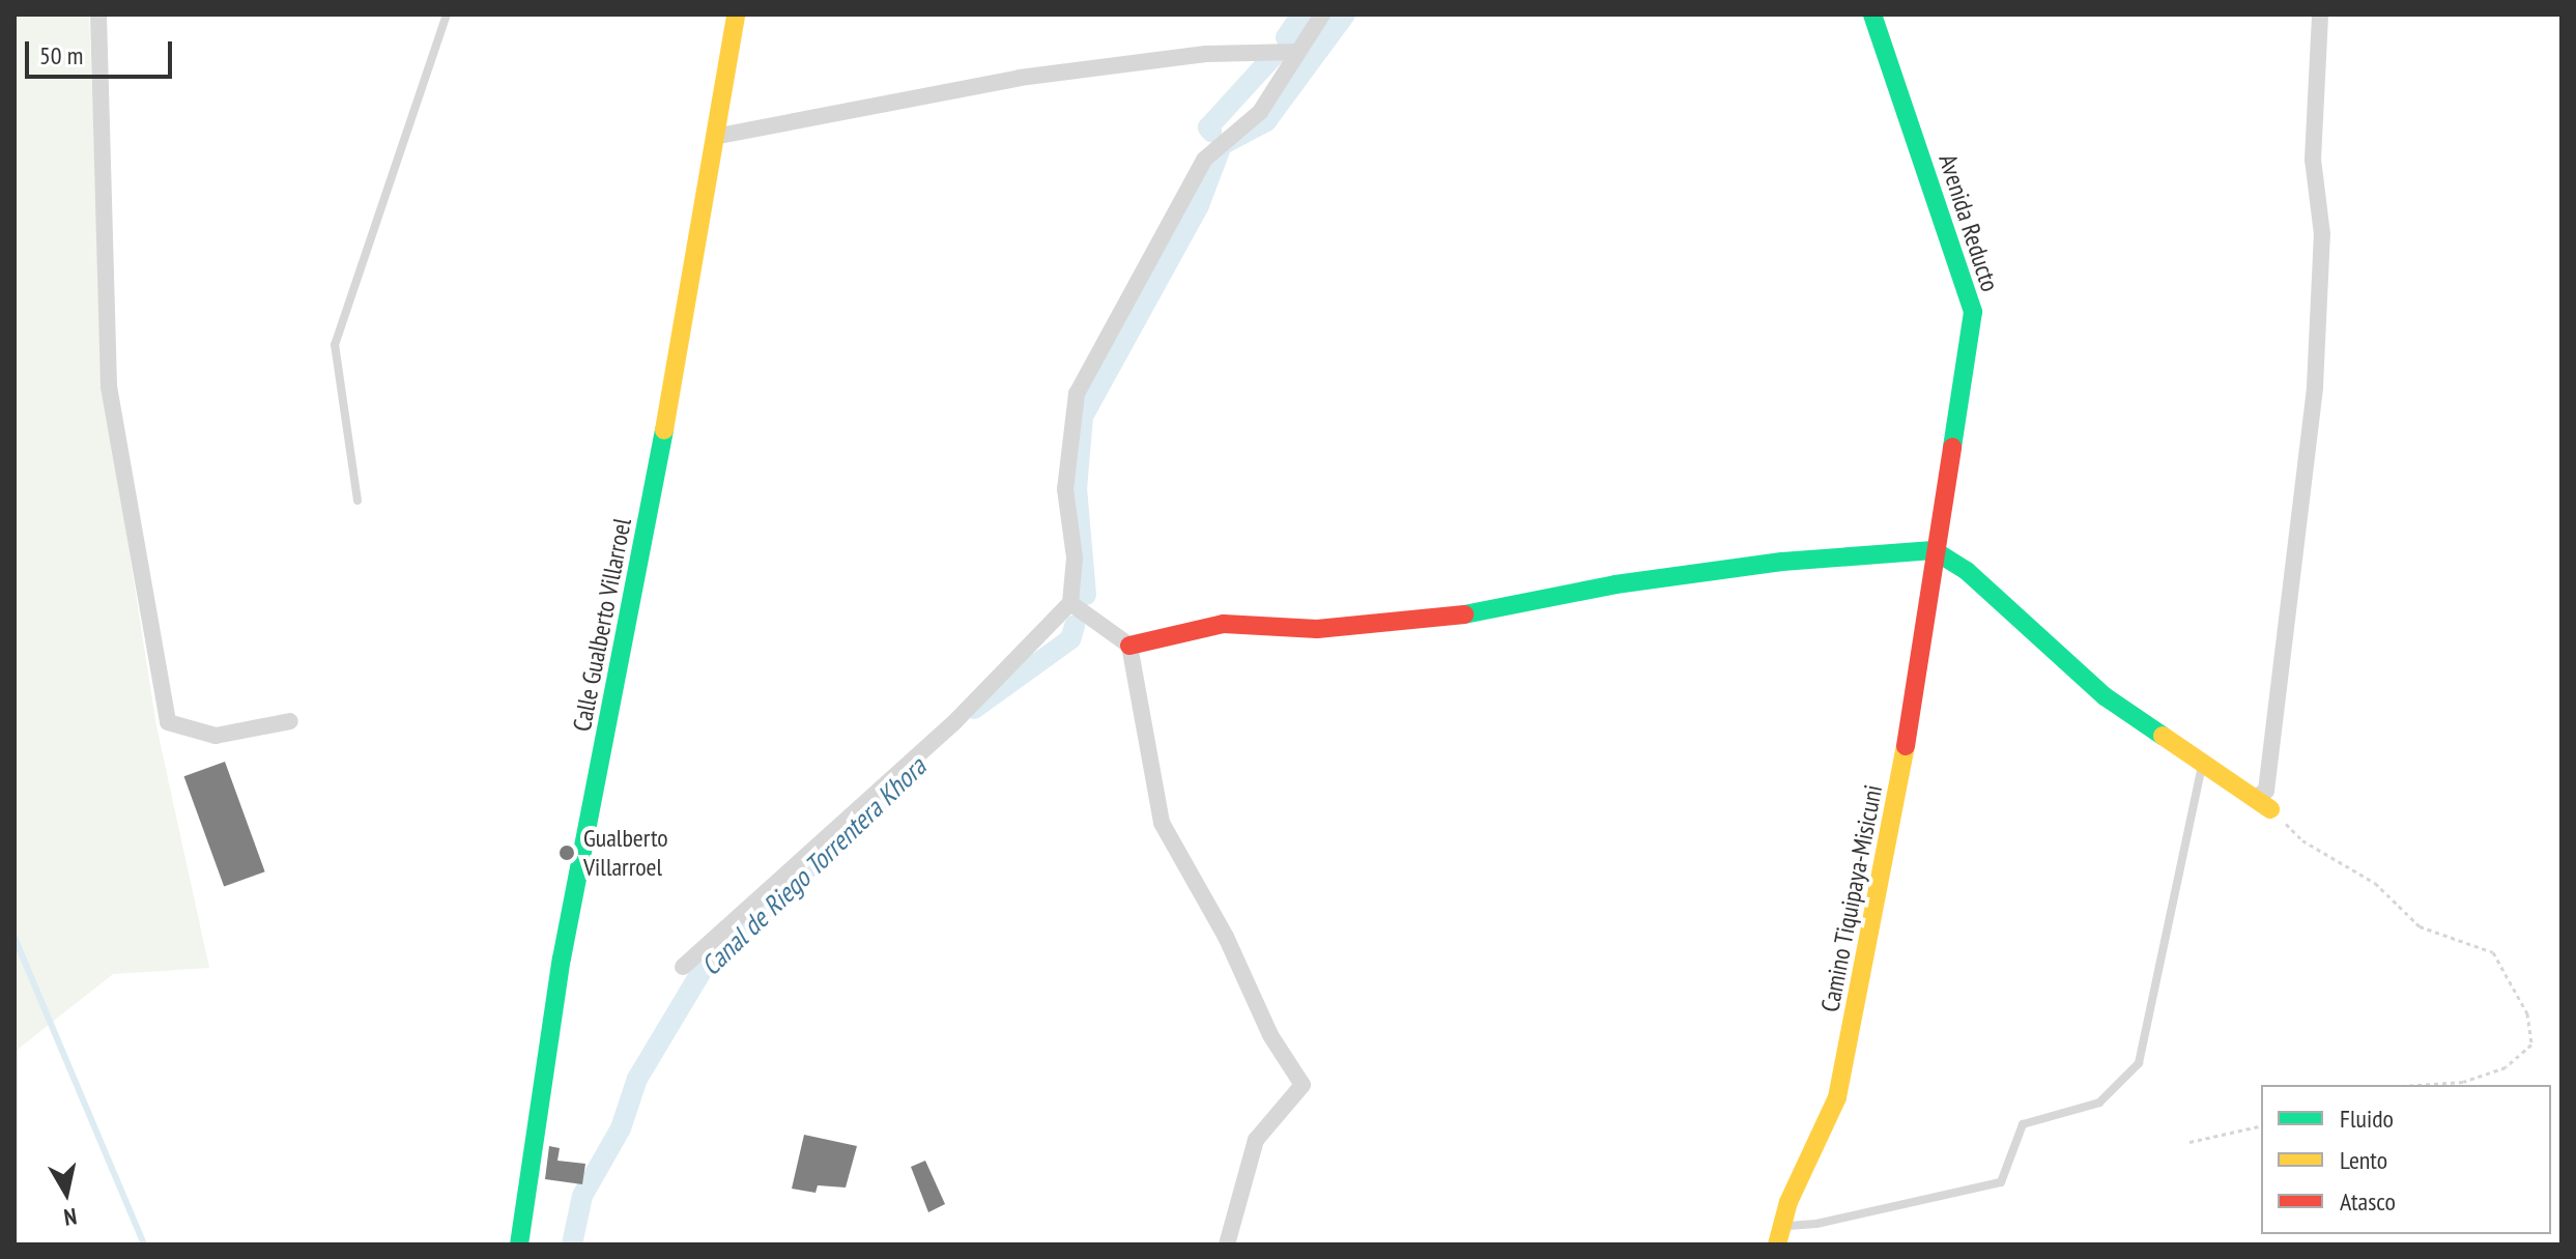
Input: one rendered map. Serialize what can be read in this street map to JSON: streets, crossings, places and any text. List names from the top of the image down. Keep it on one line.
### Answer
{"streets":{"street":["Avenida Reducto","Calle Gualberto Villarroel","Camino Tiquipaya-Misicuni"]},"crossings":[["Avenida Reducto","Camino Tiquipaya-Misicuni"]],"water":["Canal de Riego Torrentera Khora"],"places":["Gualberto Villarroel"],"legend":["Fluido","Lento","Atasco"],"scale_bar":"50 m","north":"bottom"}
